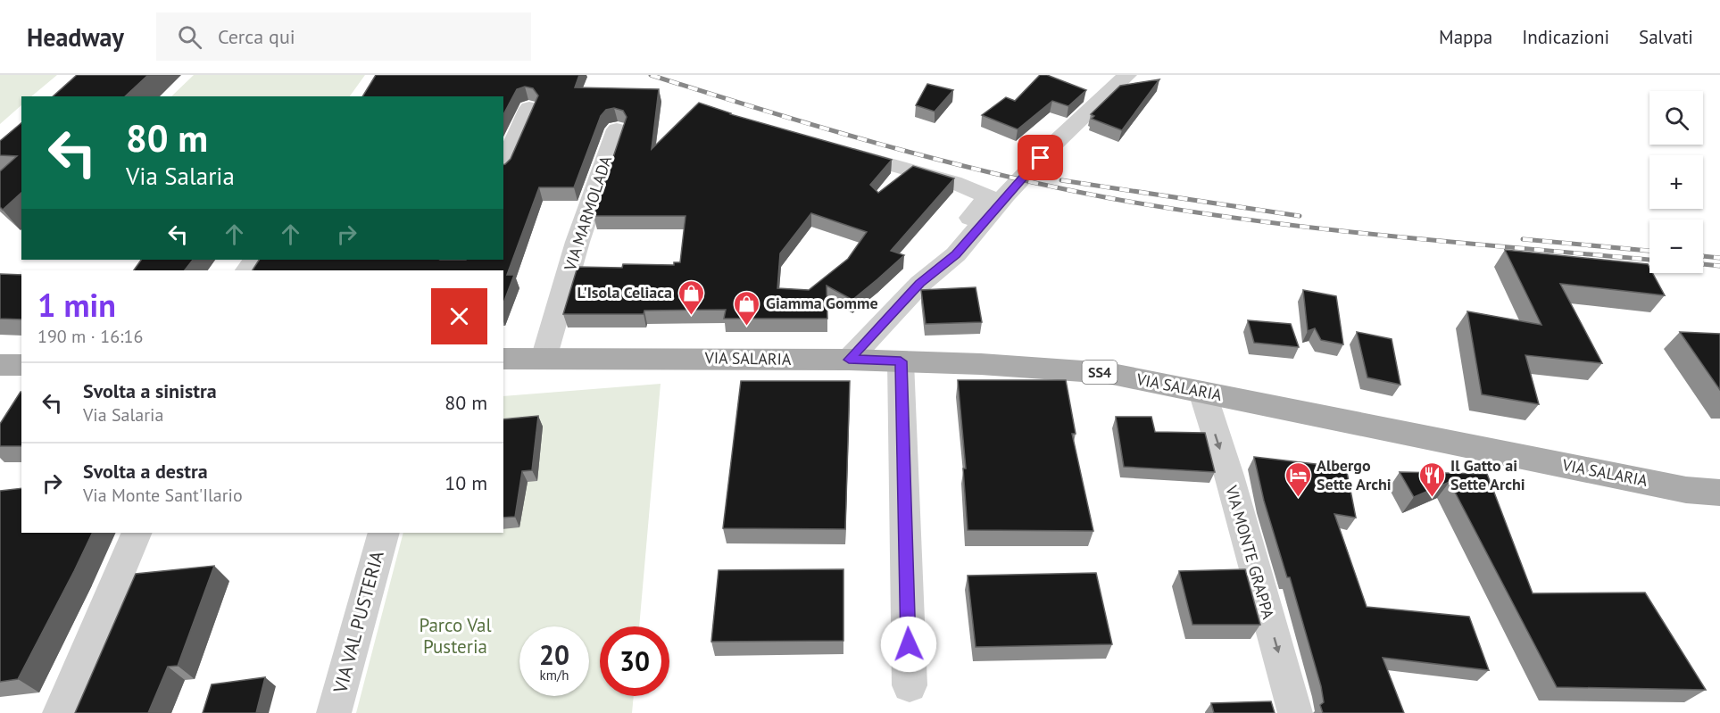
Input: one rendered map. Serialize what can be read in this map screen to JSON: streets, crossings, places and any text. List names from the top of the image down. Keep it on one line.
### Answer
{"streets":{"main road":["VIA SALARIA","SS4"],"street":["VIA MARMOLADA","VIA MONTE GRAPPA","VIA VAL PUSTERIA"]},"crossings":[["VIA MARMOLADA","VIA SALARIA"],["VIA SALARIA","VIA MONTE GRAPPA"]],"one_way":["VIA MONTE GRAPPA"],"parks":["Parco Val Pusteria"],"places":{"shop":["L'Isola Celiaca","Giamma Gomme"],"hotel":["Albergo Sette Archi"],"restaurant":["Il Gatto ai Sette Archi"]},"page":{"header":"Headway","search":"Cerca qui","nav":["Mappa","Indicazioni","Salvati"],"map_buttons":["+","−"],"turn":["80 m","Via Salaria"],"heading":["1 min","190 m · 16:16"],"list":[{"name":"Svolta a sinistra","note":"Via Salaria","value":"80 m"},{"name":"Svolta a destra","note":"Via Monte Sant'Ilario","value":"10 m"}],"speed":"20 km/h","limit":"30"}}
